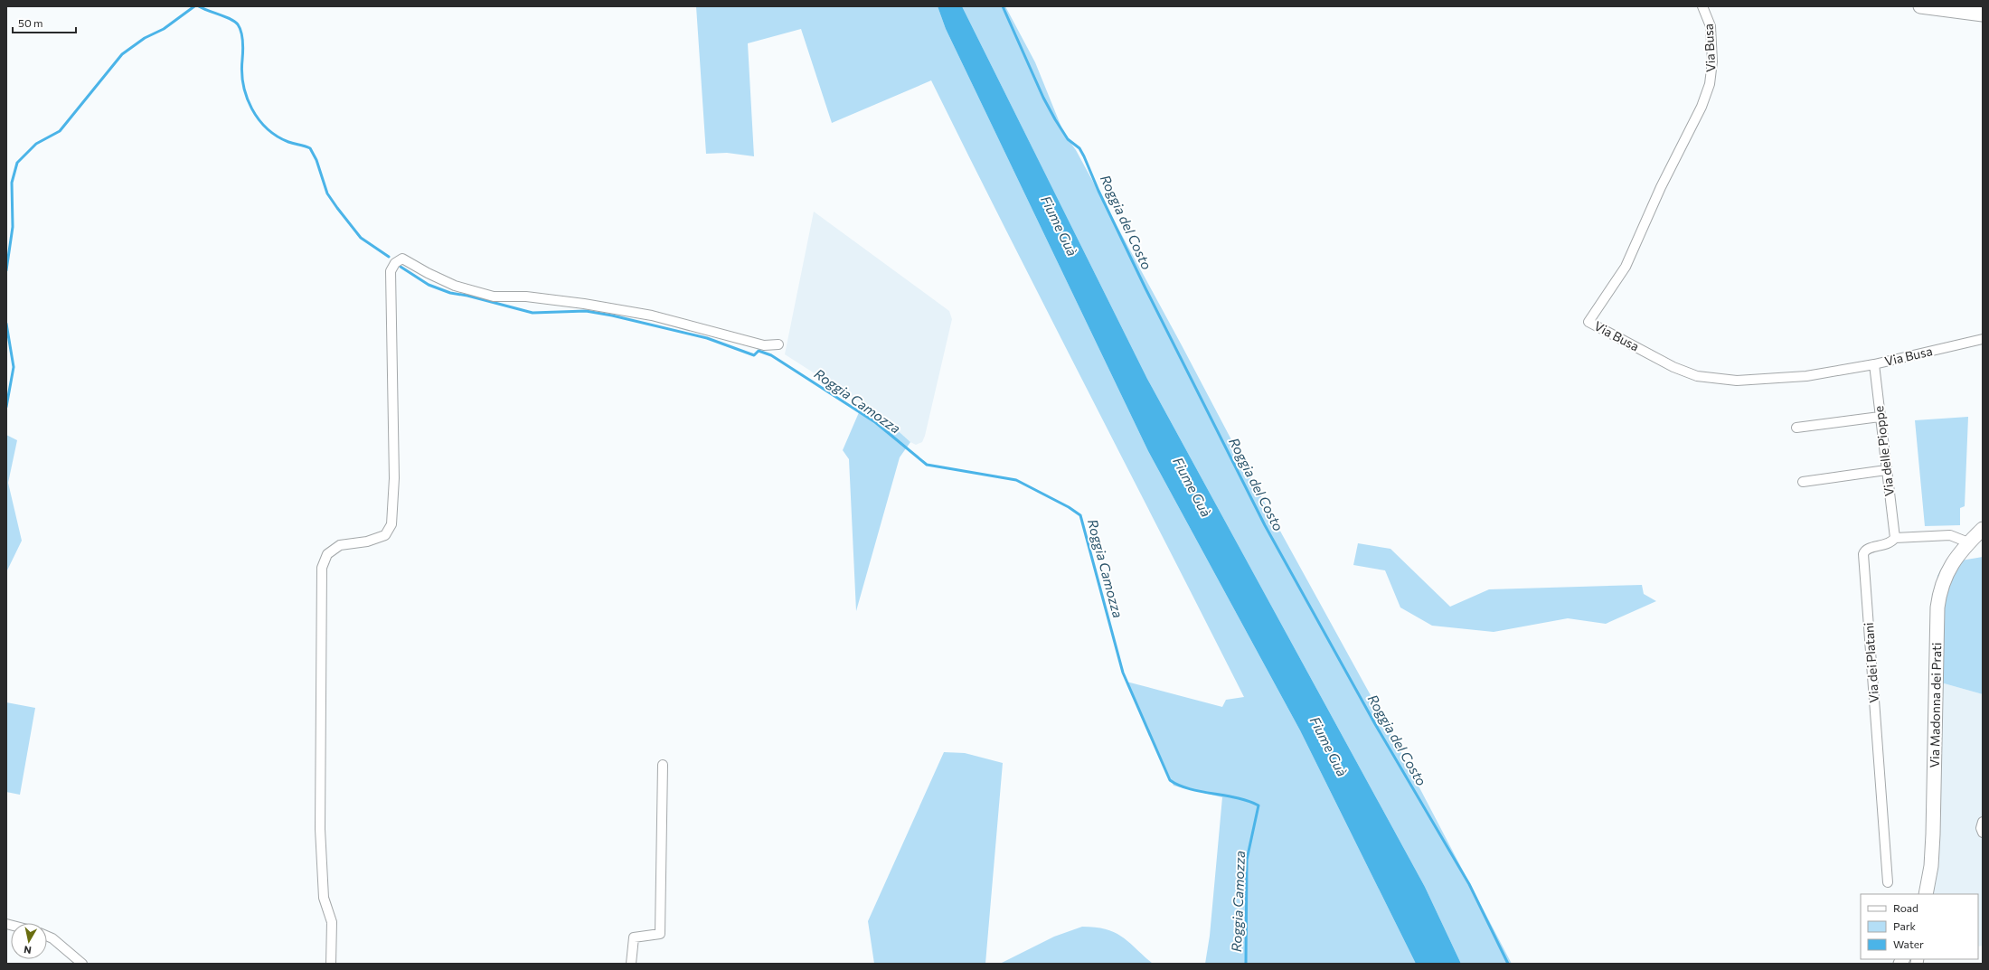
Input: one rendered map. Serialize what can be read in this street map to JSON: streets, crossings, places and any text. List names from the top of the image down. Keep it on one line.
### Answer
{"streets":{"main road":["Via Madonna dei Prati"],"street":["Via Busa","Via delle Pioppe","Via dei Platani"]},"crossings":[["Via Busa","Via delle Pioppe"],["Via delle Pioppe","Via dei Platani"],["Via dei Platani","Via Madonna dei Prati"]],"water":["Roggia del Costo","Fiume Guà","Roggia Camozza"],"legend":["Road","Park","Water"],"scale_bar":"50 m","north":"bottom"}
